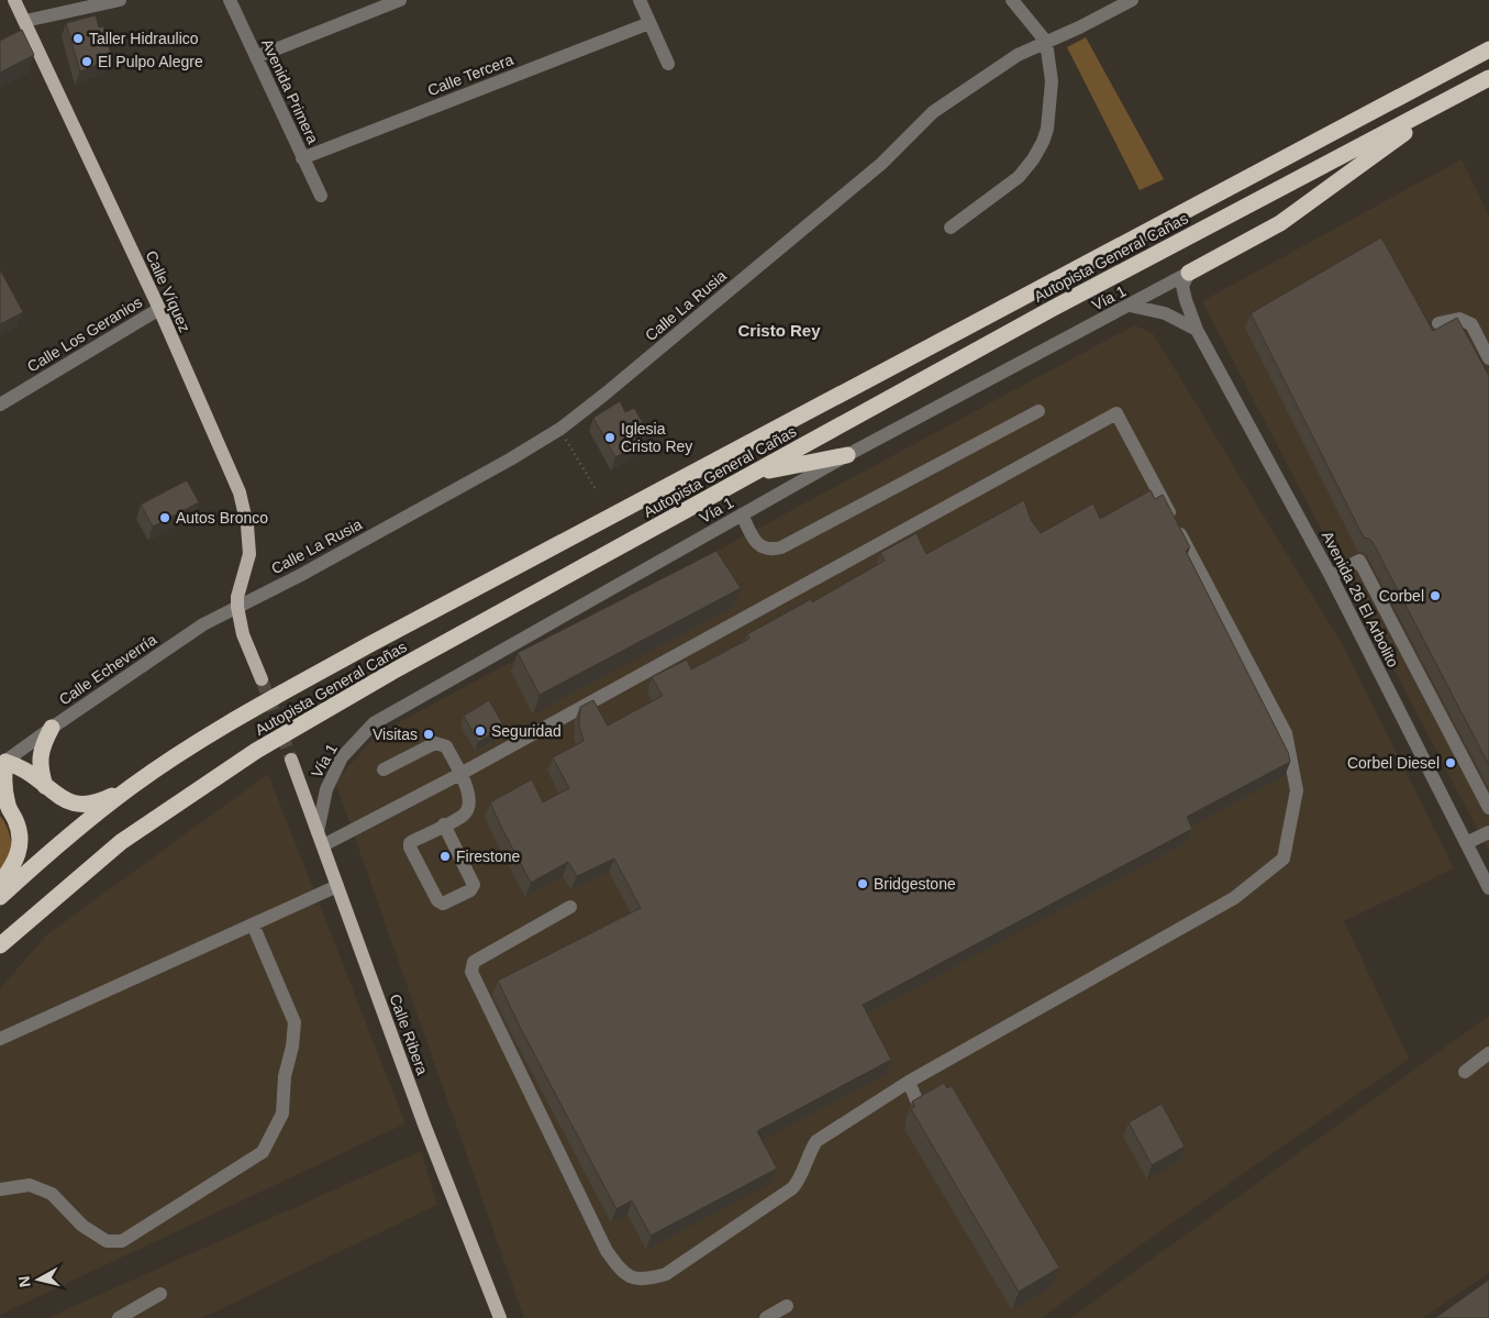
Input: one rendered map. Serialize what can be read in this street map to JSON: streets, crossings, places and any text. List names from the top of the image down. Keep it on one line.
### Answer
{"streets":{"highway":["Autopista General Cañas"],"main road":["Calle Víquez","Calle Ribera"],"street":["Calle Tercera","Avenida Primera","Vía 1","Calle La Rusia","Calle Los Geranios","Avenida 26 El Arbolito","Calle Echeverría"]},"crossings":[["Calle Tercera","Avenida Primera"],["Calle Víquez","Calle La Rusia"],["Calle Víquez","Calle Los Geranios"],["Calle Víquez","Calle Echeverría"],["Vía 1","Avenida 26 El Arbolito"],["Vía 1","Calle Ribera"],["Calle La Rusia","Calle Echeverría"]],"districts":["Cristo Rey"],"places":["Taller Hidraulico","El Pulpo Alegre","Iglesia Cristo Rey","Autos Bronco","Corbel","Seguridad","Visitas","Corbel Diesel","Firestone","Bridgestone"],"north":"left"}
